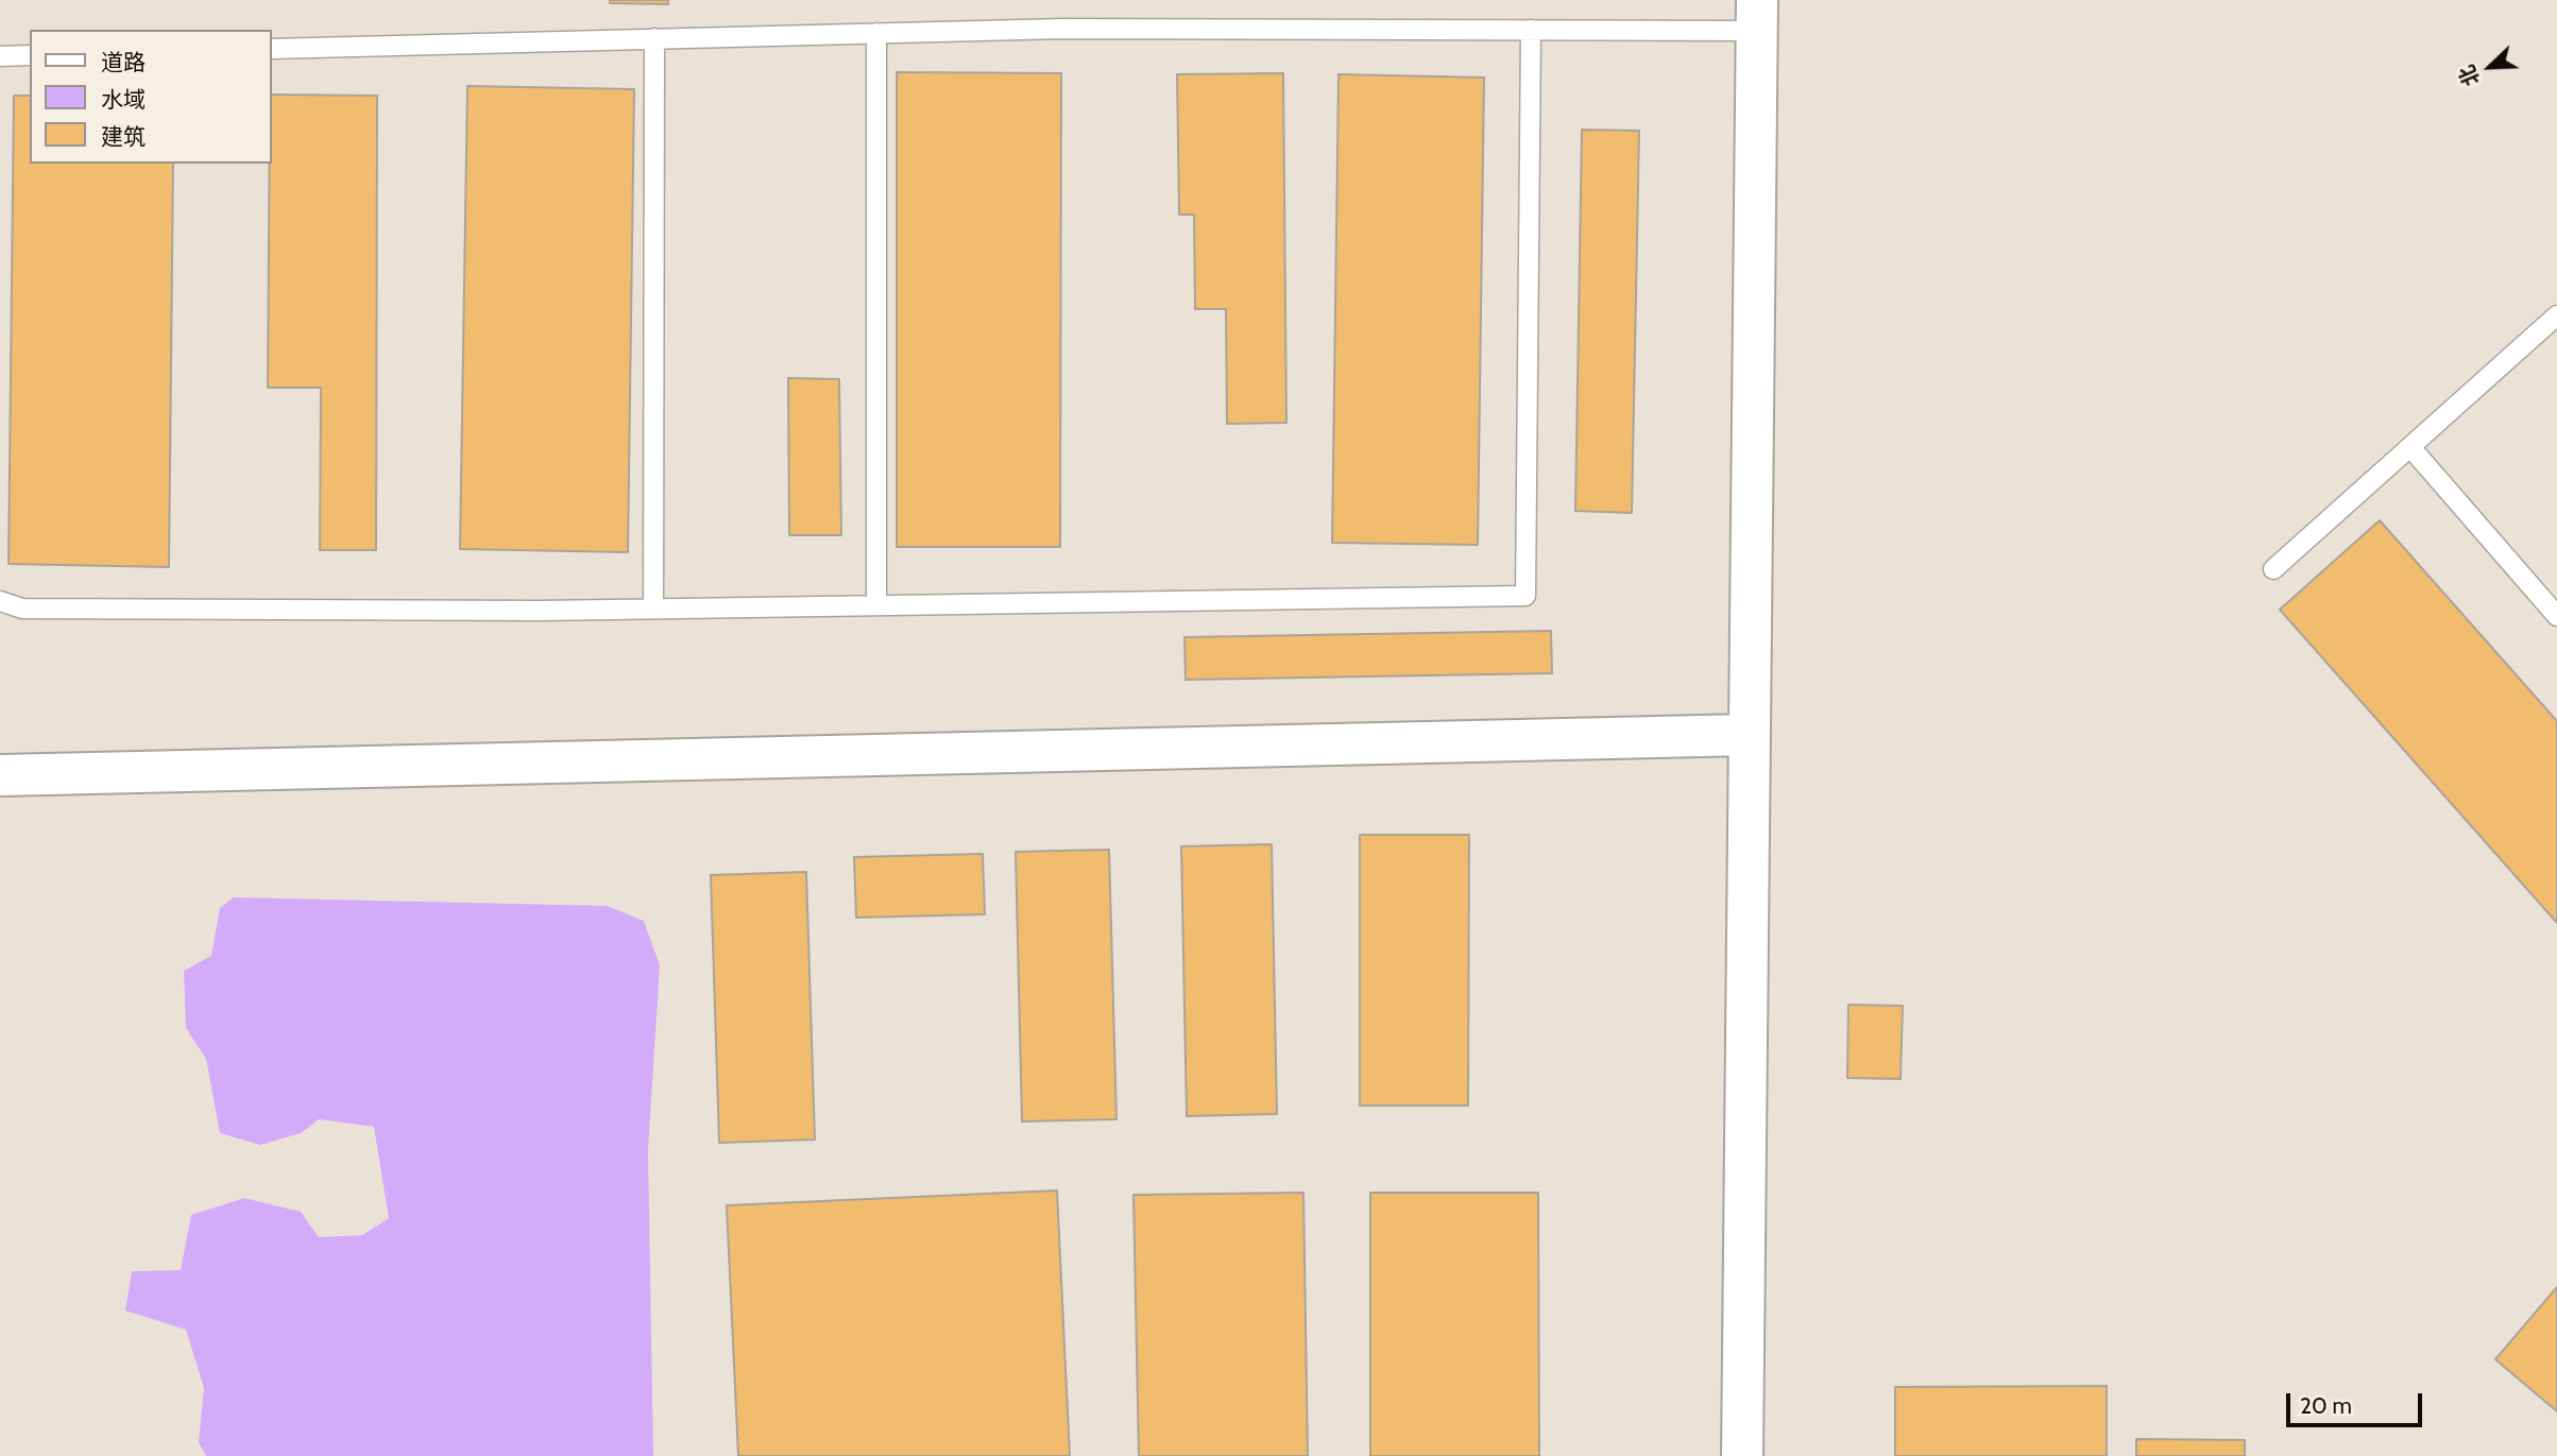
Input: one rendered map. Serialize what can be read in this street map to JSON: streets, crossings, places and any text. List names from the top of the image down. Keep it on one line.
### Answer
{"legend":["道路","水域","建筑"],"scale_bar":"20 m","north":"bottom left"}
